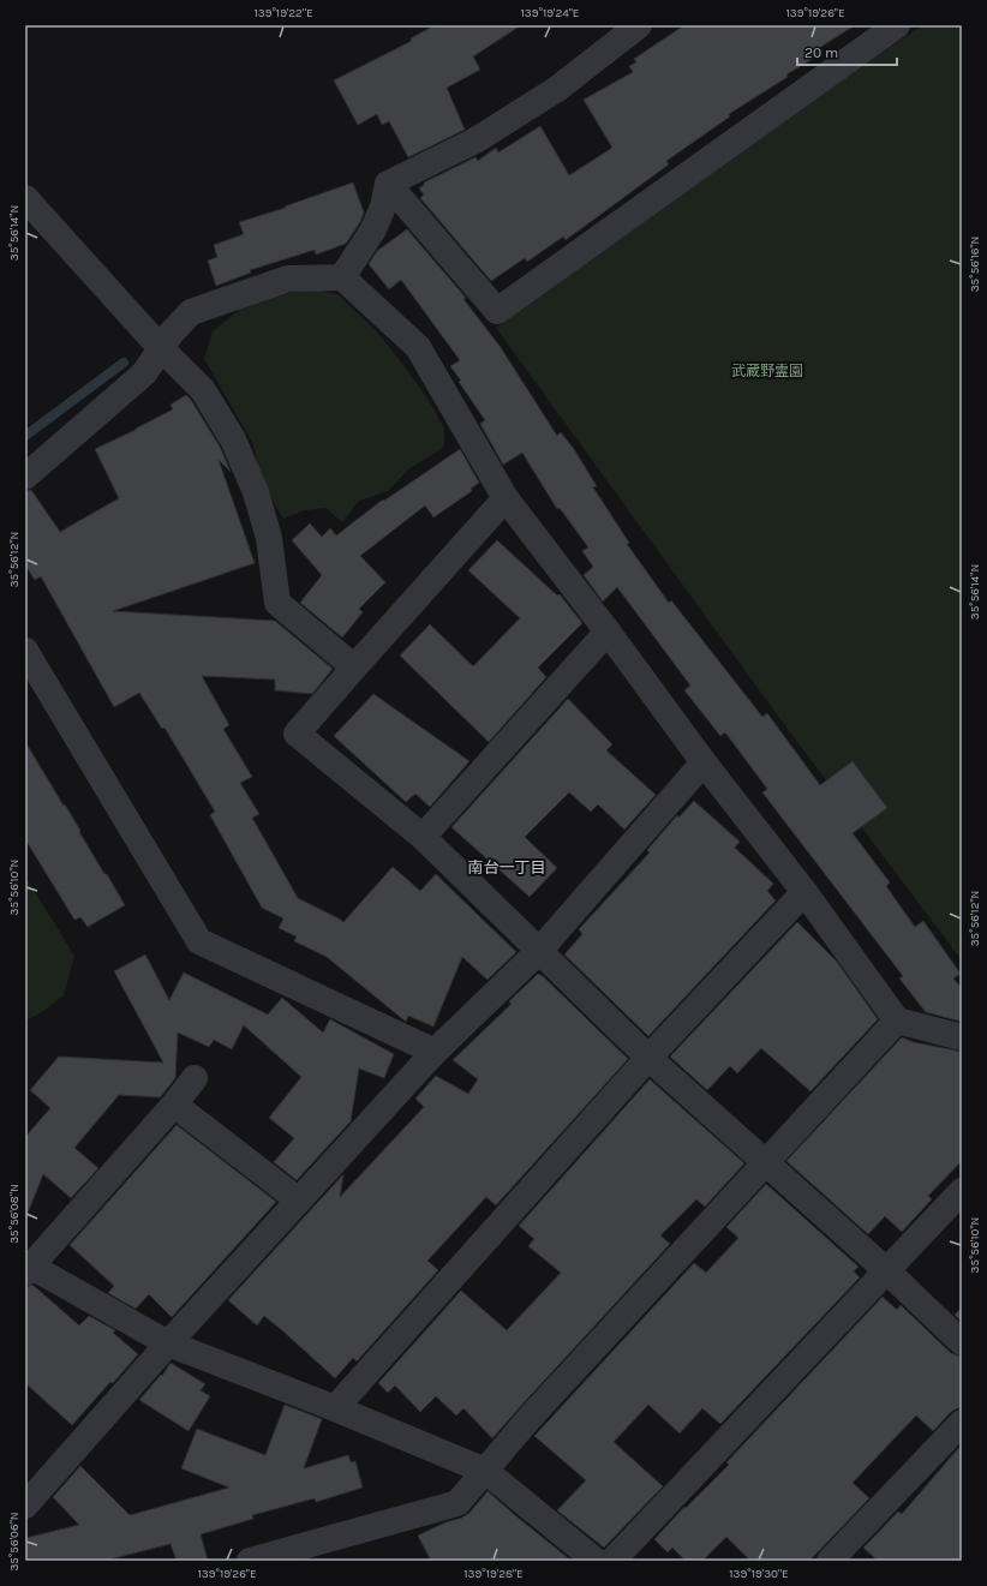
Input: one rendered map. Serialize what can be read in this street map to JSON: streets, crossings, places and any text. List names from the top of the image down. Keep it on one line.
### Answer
{"districts":["南台一丁目"],"parks":["武蔵野霊園"],"scale_bar":"20 m","coordinates":["139°19'22\"E","139°19'24\"E","139°19'26\"E","35°56'14\"N","35°56'16\"N","35°56'12\"N","35°56'10\"N","35°56'08\"N","35°56'06\"N","139°19'28\"E","139°19'30\"E"]}
